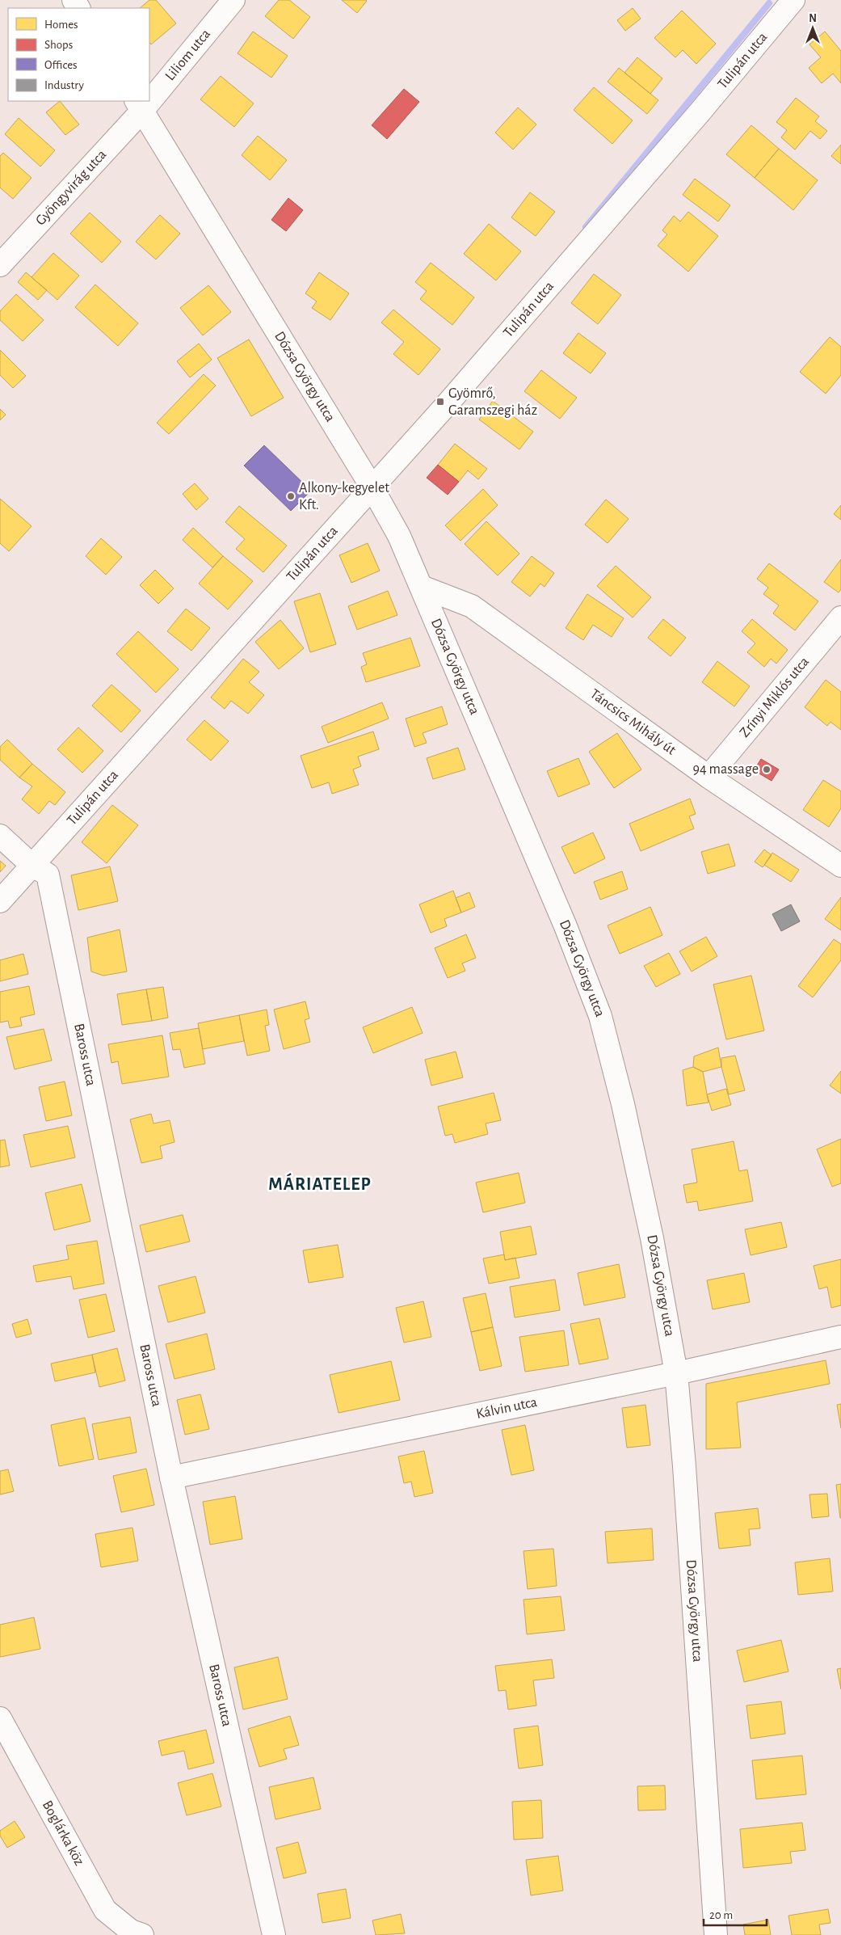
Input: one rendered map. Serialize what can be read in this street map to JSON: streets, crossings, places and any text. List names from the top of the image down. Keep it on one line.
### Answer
{"streets":{"street":["Liliom utca","Tulipán utca","Gyöngyvirág utca","Dózsa György utca","Zrínyi Miklós utca","Táncsics Mihály út","Baross utca","Kálvin utca","Boglárka köz"]},"crossings":[["Tulipán utca","Dózsa György utca"],["Tulipán utca","Baross utca"],["Gyöngyvirág utca","Dózsa György utca"],["Dózsa György utca","Táncsics Mihály út"],["Dózsa György utca","Kálvin utca"],["Zrínyi Miklós utca","Táncsics Mihály út"],["Baross utca","Kálvin utca"]],"districts":["MÁRIATELEP"],"places":{"transit":["Gyömrő, Garamszegi ház"],"other":["Alkony-kegyelet Kft.","94 massage"]},"legend":["Homes","Shops","Offices","Industry"],"scale_bar":"20 m","north":"top"}
